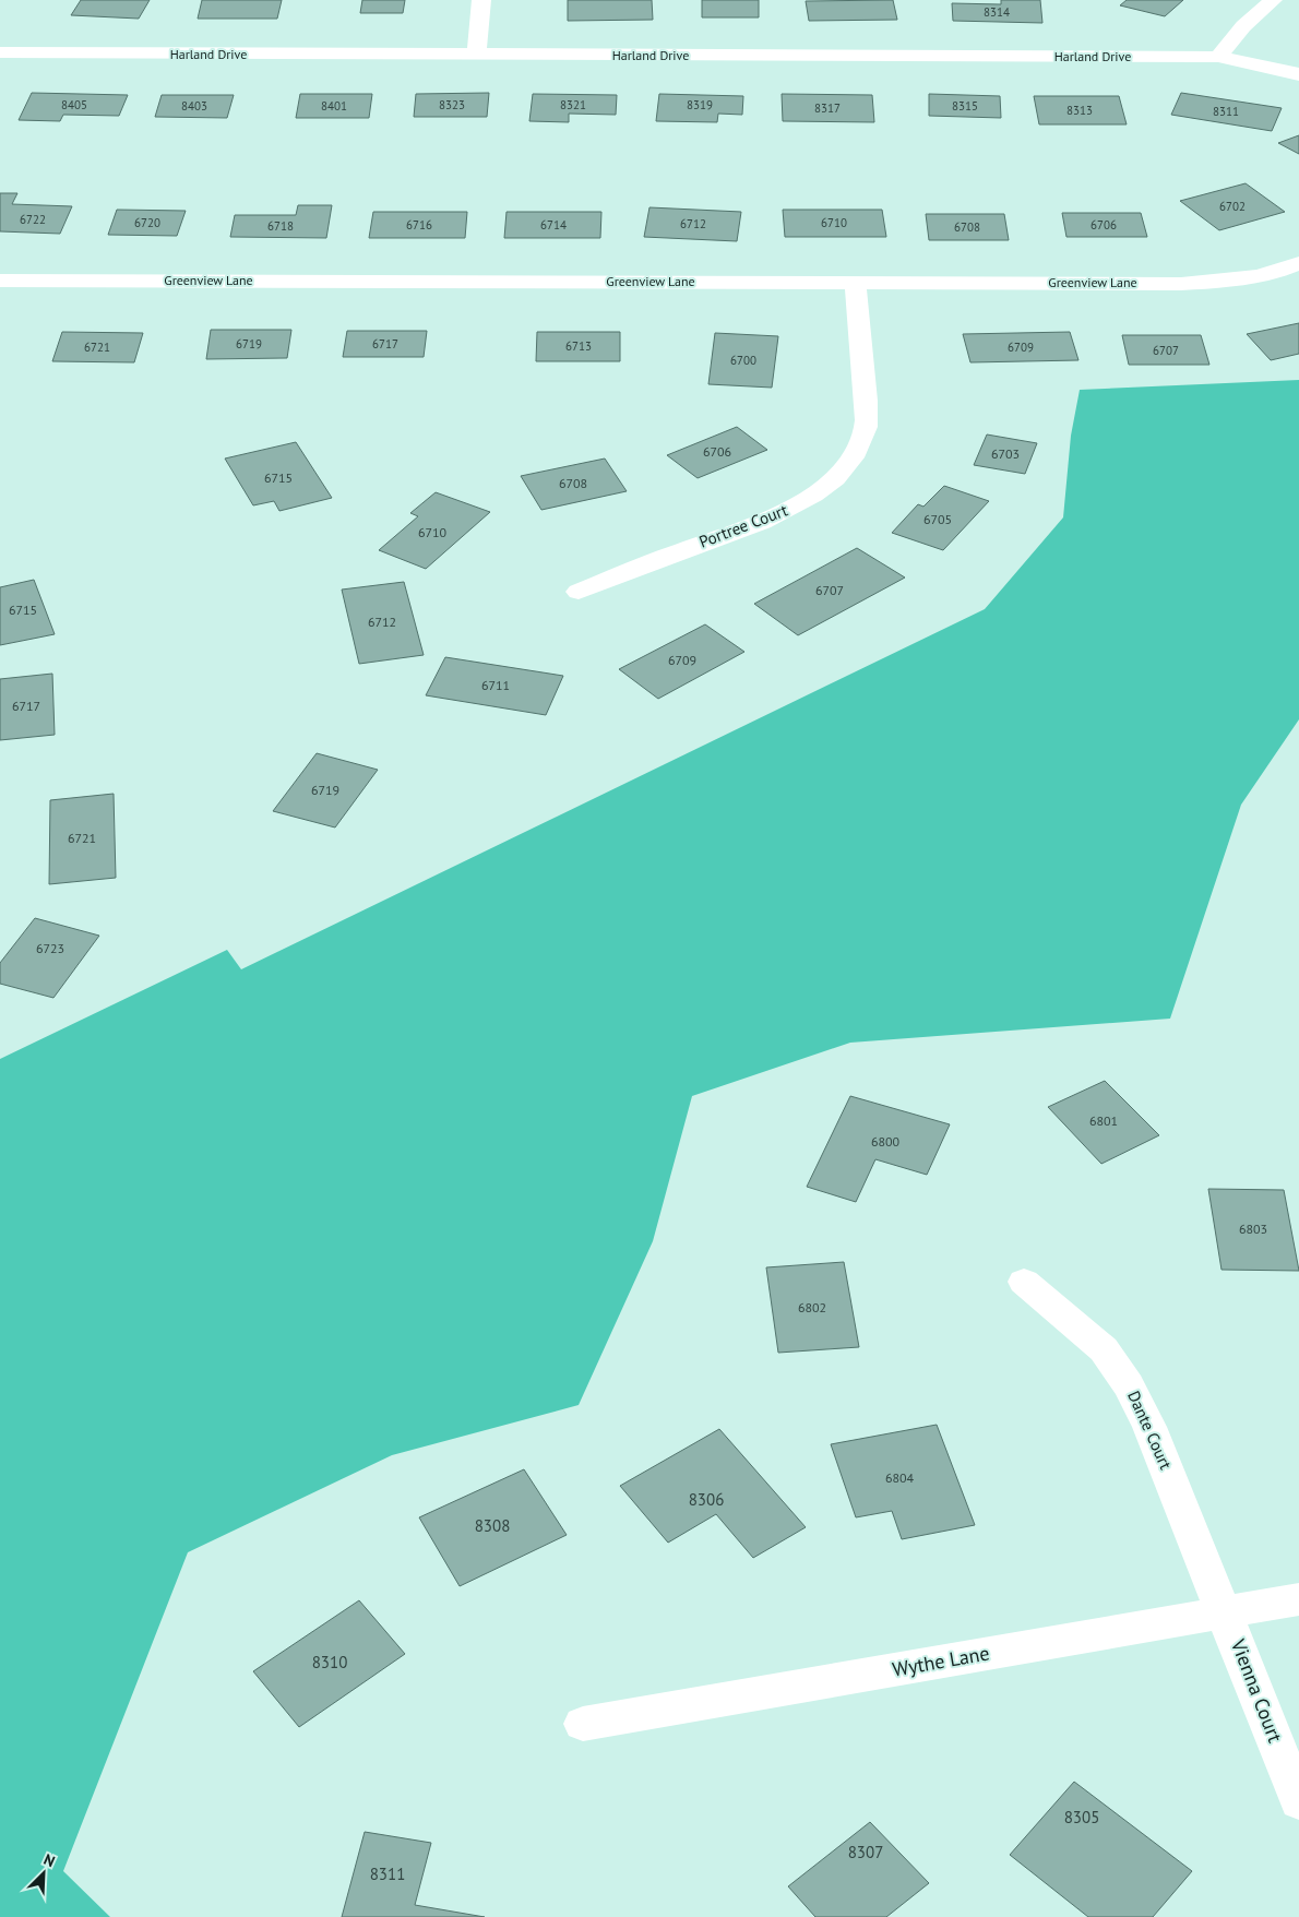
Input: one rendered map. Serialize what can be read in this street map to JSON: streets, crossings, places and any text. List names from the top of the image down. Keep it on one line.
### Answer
{"streets":{"street":["Harland Drive","Greenview Lane","Portree Court","Dante Court","Wythe Lane","Vienna Court"]},"crossings":[["Greenview Lane","Portree Court"],["Dante Court","Wythe Lane"],["Dante Court","Vienna Court"],["Wythe Lane","Vienna Court"]],"house_numbers":["8314","8405","8323","8321","8319","8403","8401","8315","8317","8313","8311","6702","6722","6720","6710","6712","6716","6714","6706","6718","6708","6719","6717","6713","6721","6709","6707","6700","6706","6703","6715","6708","6705","6710","6707","6715","6712","6709","6711","6717","6719","6721","6723","6801","6800","6803","6802","6804","8306","8308","8310","8305","8307","8311"],"north":"top right"}
